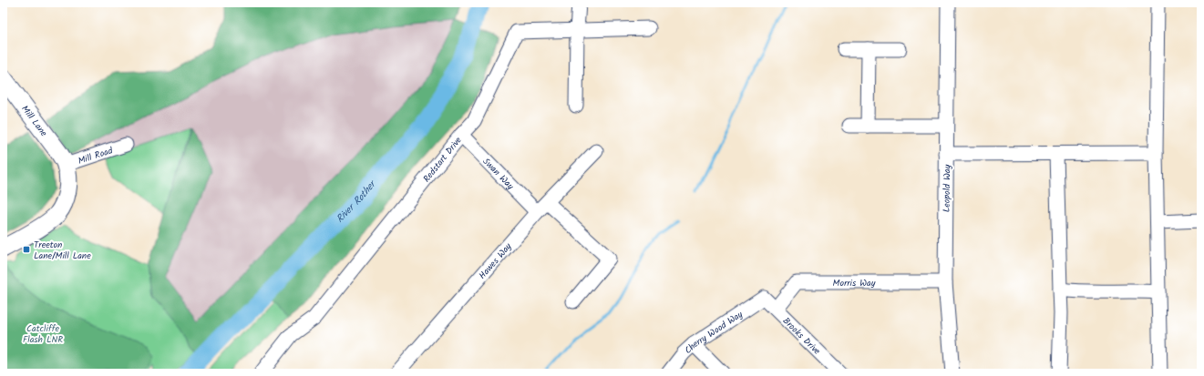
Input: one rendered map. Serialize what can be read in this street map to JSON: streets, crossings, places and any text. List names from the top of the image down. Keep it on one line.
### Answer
{"streets":{"main road":["Mill Lane"],"street":["Mill Road","Redstart Drive","Swan Way","Leopold Way","Hawes Way","Morris Way","Cherry Wood Way","Brooks Drive"]},"crossings":[["Mill Lane","Mill Road"],["Redstart Drive","Swan Way"],["Swan Way","Hawes Way"],["Leopold Way","Morris Way"],["Morris Way","Brooks Drive"],["Cherry Wood Way","Brooks Drive"]],"water":["River Rother"],"parks":["Catcliffe Flash LNR"],"places":{"transit":["Treeton Lane/Mill Lane"]}}
